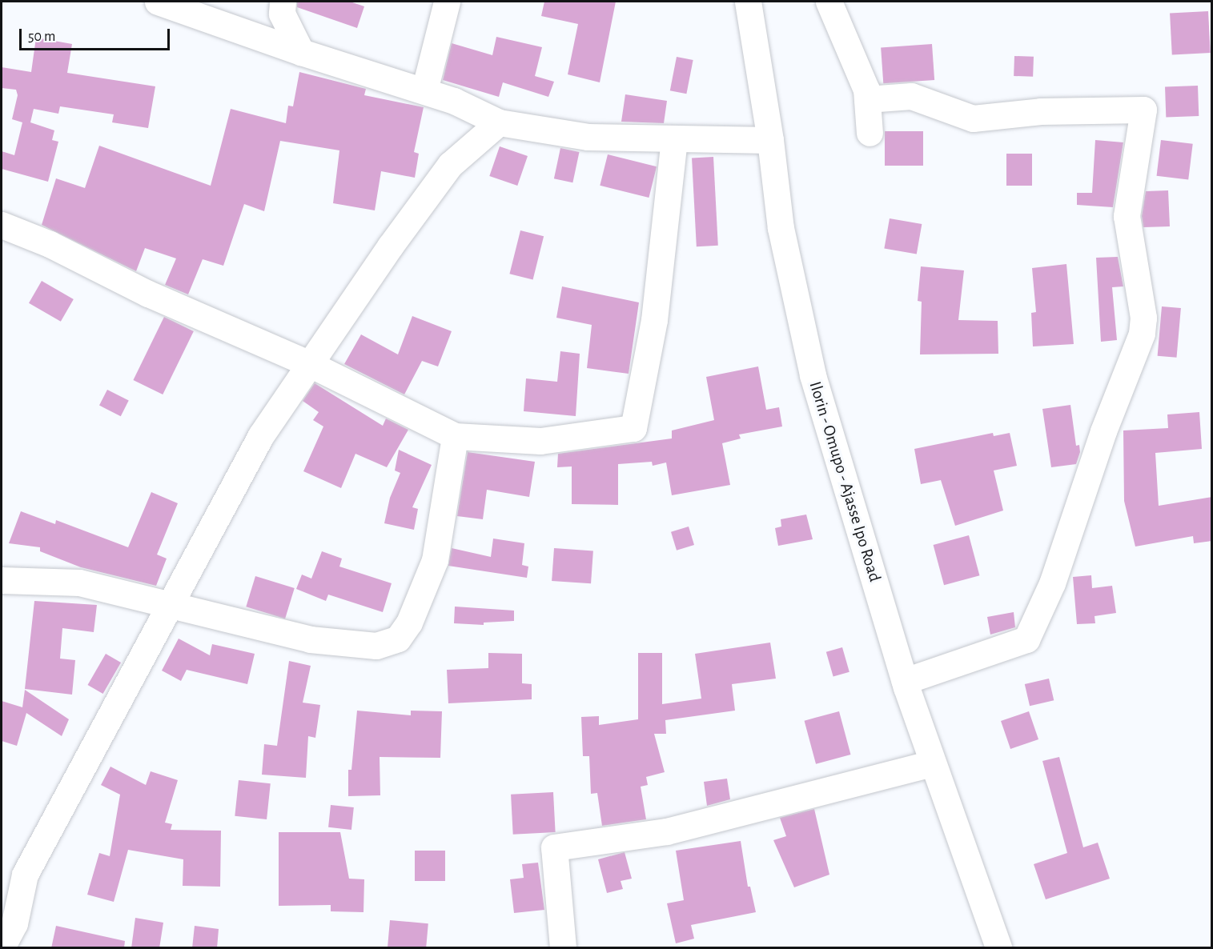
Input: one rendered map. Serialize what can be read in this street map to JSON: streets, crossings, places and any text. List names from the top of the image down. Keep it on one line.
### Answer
{"streets":{"main road":["Ilorin - Omupo - Ajasse Ipo Road"]},"scale_bar":"50 m"}
